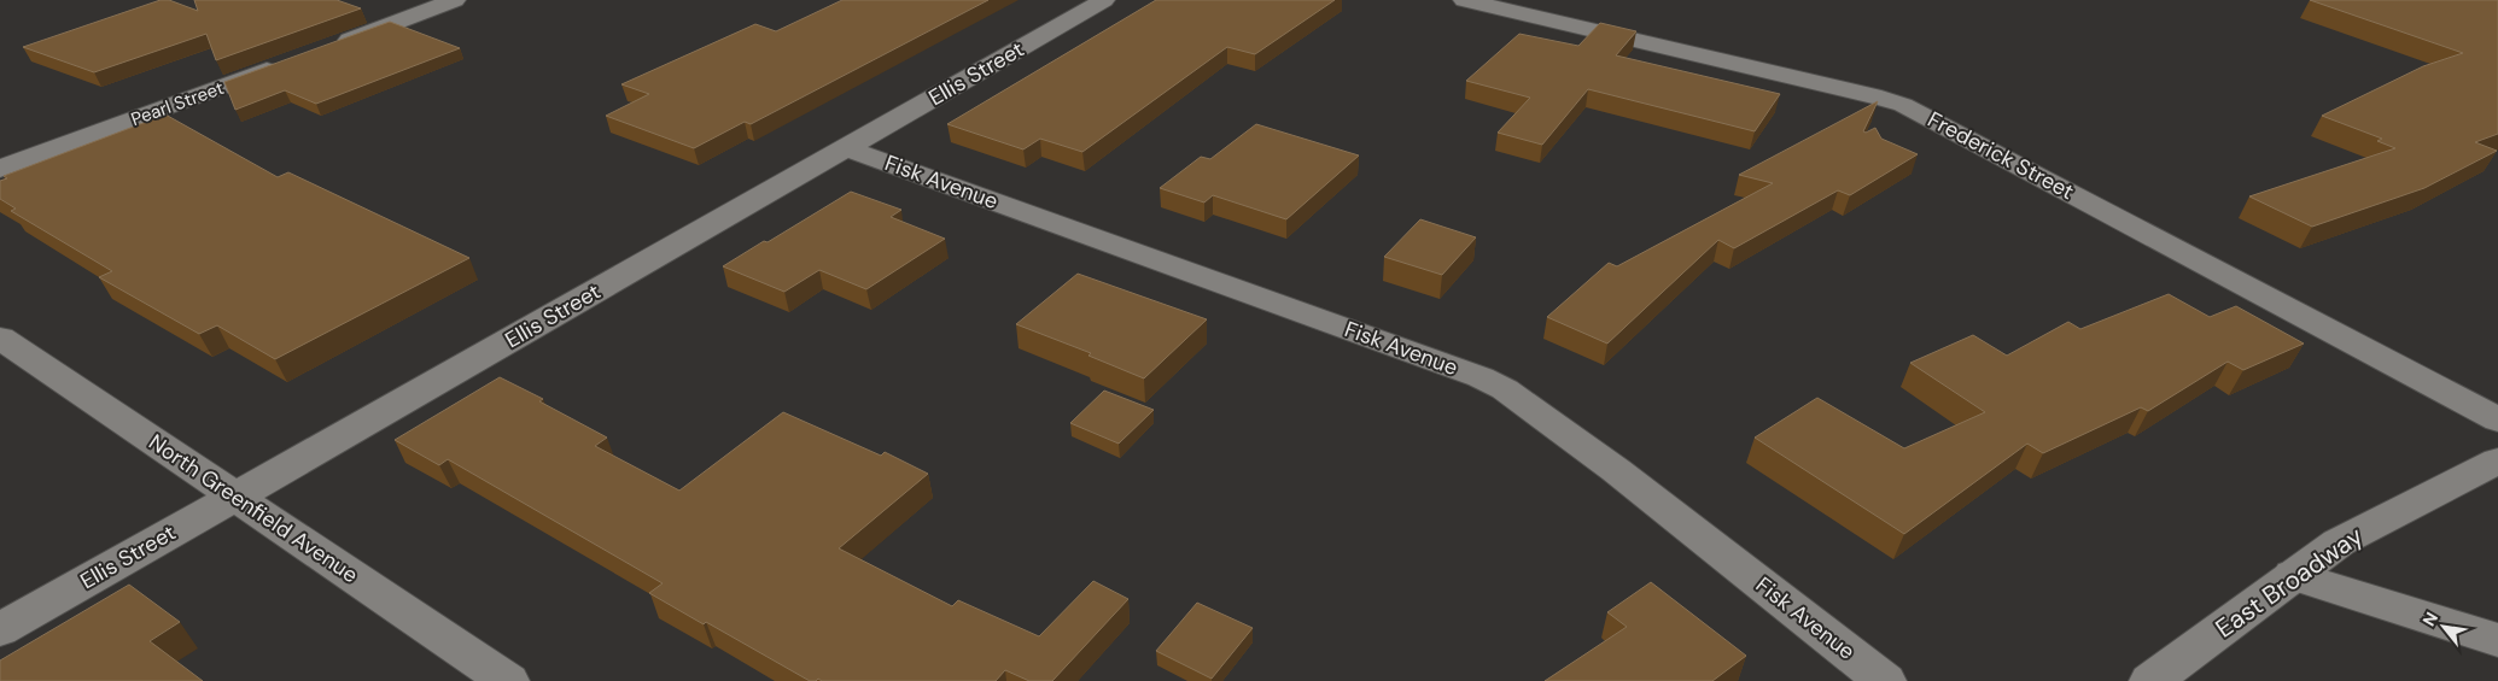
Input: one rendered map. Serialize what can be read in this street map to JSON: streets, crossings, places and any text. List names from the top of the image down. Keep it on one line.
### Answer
{"streets":{"street":["Ellis Street","Pearl Street","Frederick Street","Fisk Avenue","North Greenfield Avenue","East Broadway"]},"crossings":[["Ellis Street","Fisk Avenue"],["Ellis Street","North Greenfield Avenue"]],"north":"top left"}
